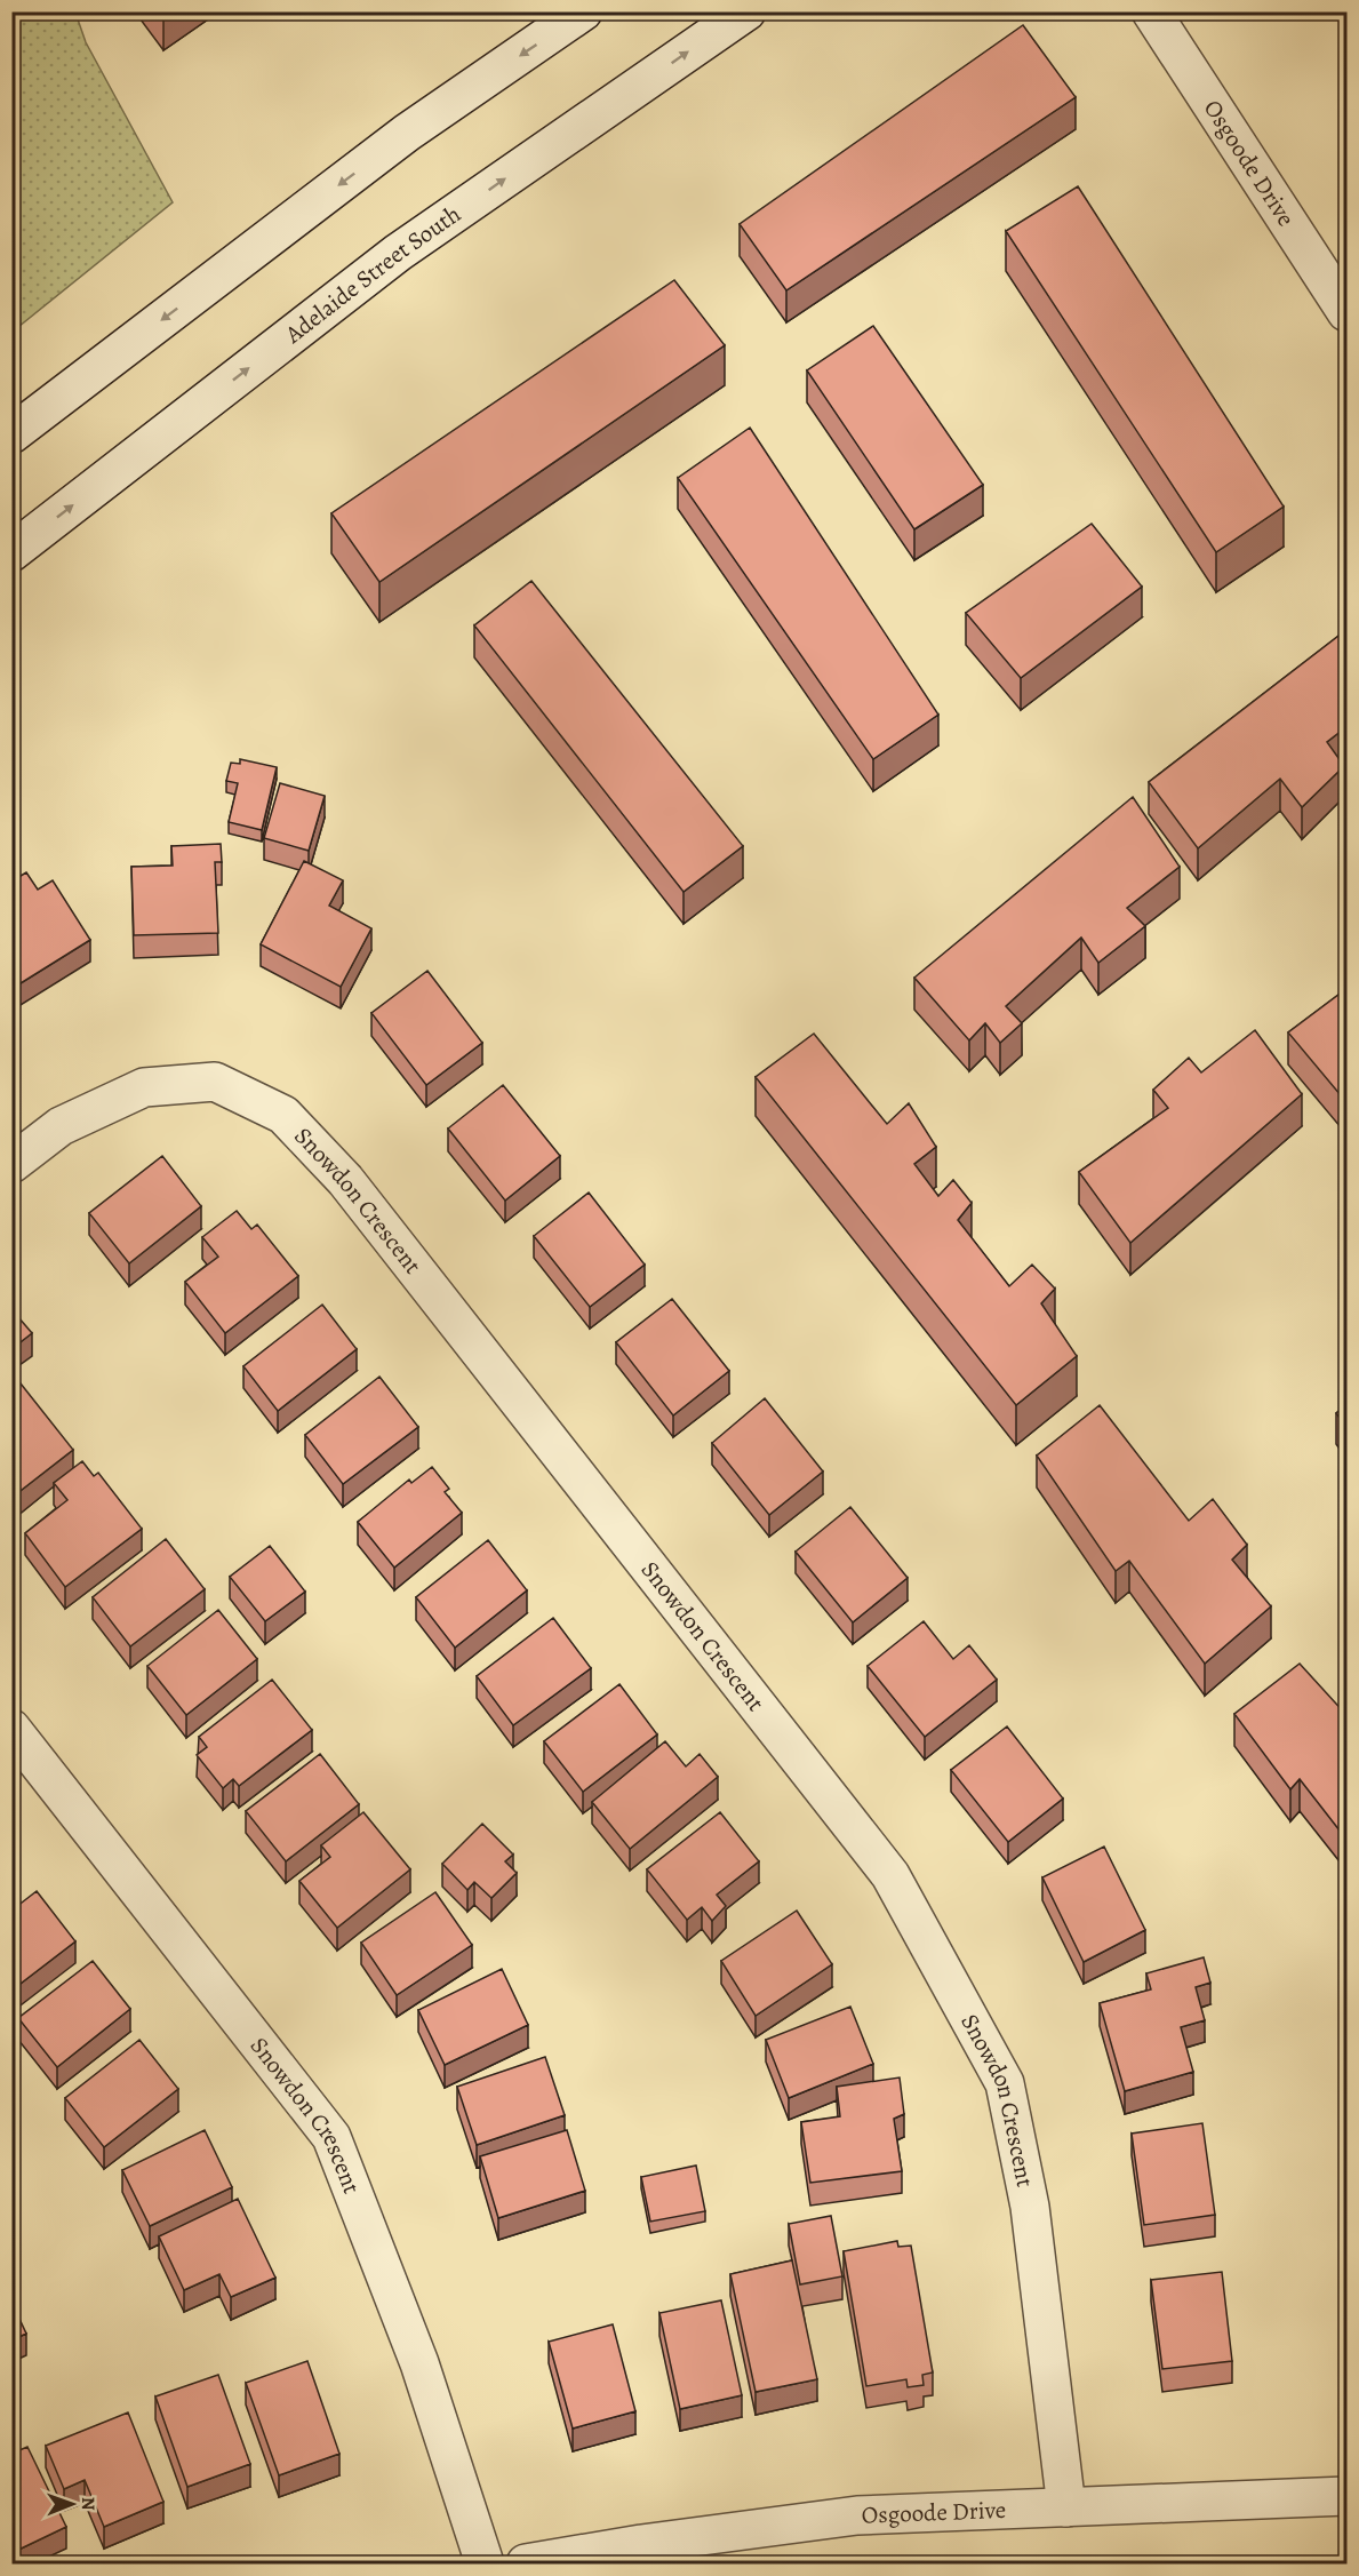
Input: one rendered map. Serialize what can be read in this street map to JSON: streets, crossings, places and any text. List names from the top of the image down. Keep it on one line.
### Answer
{"streets":{"street":["Osgoode Drive","Adelaide Street South","Snowdon Crescent"]},"crossings":[["Osgoode Drive","Snowdon Crescent"]],"north":"right"}
